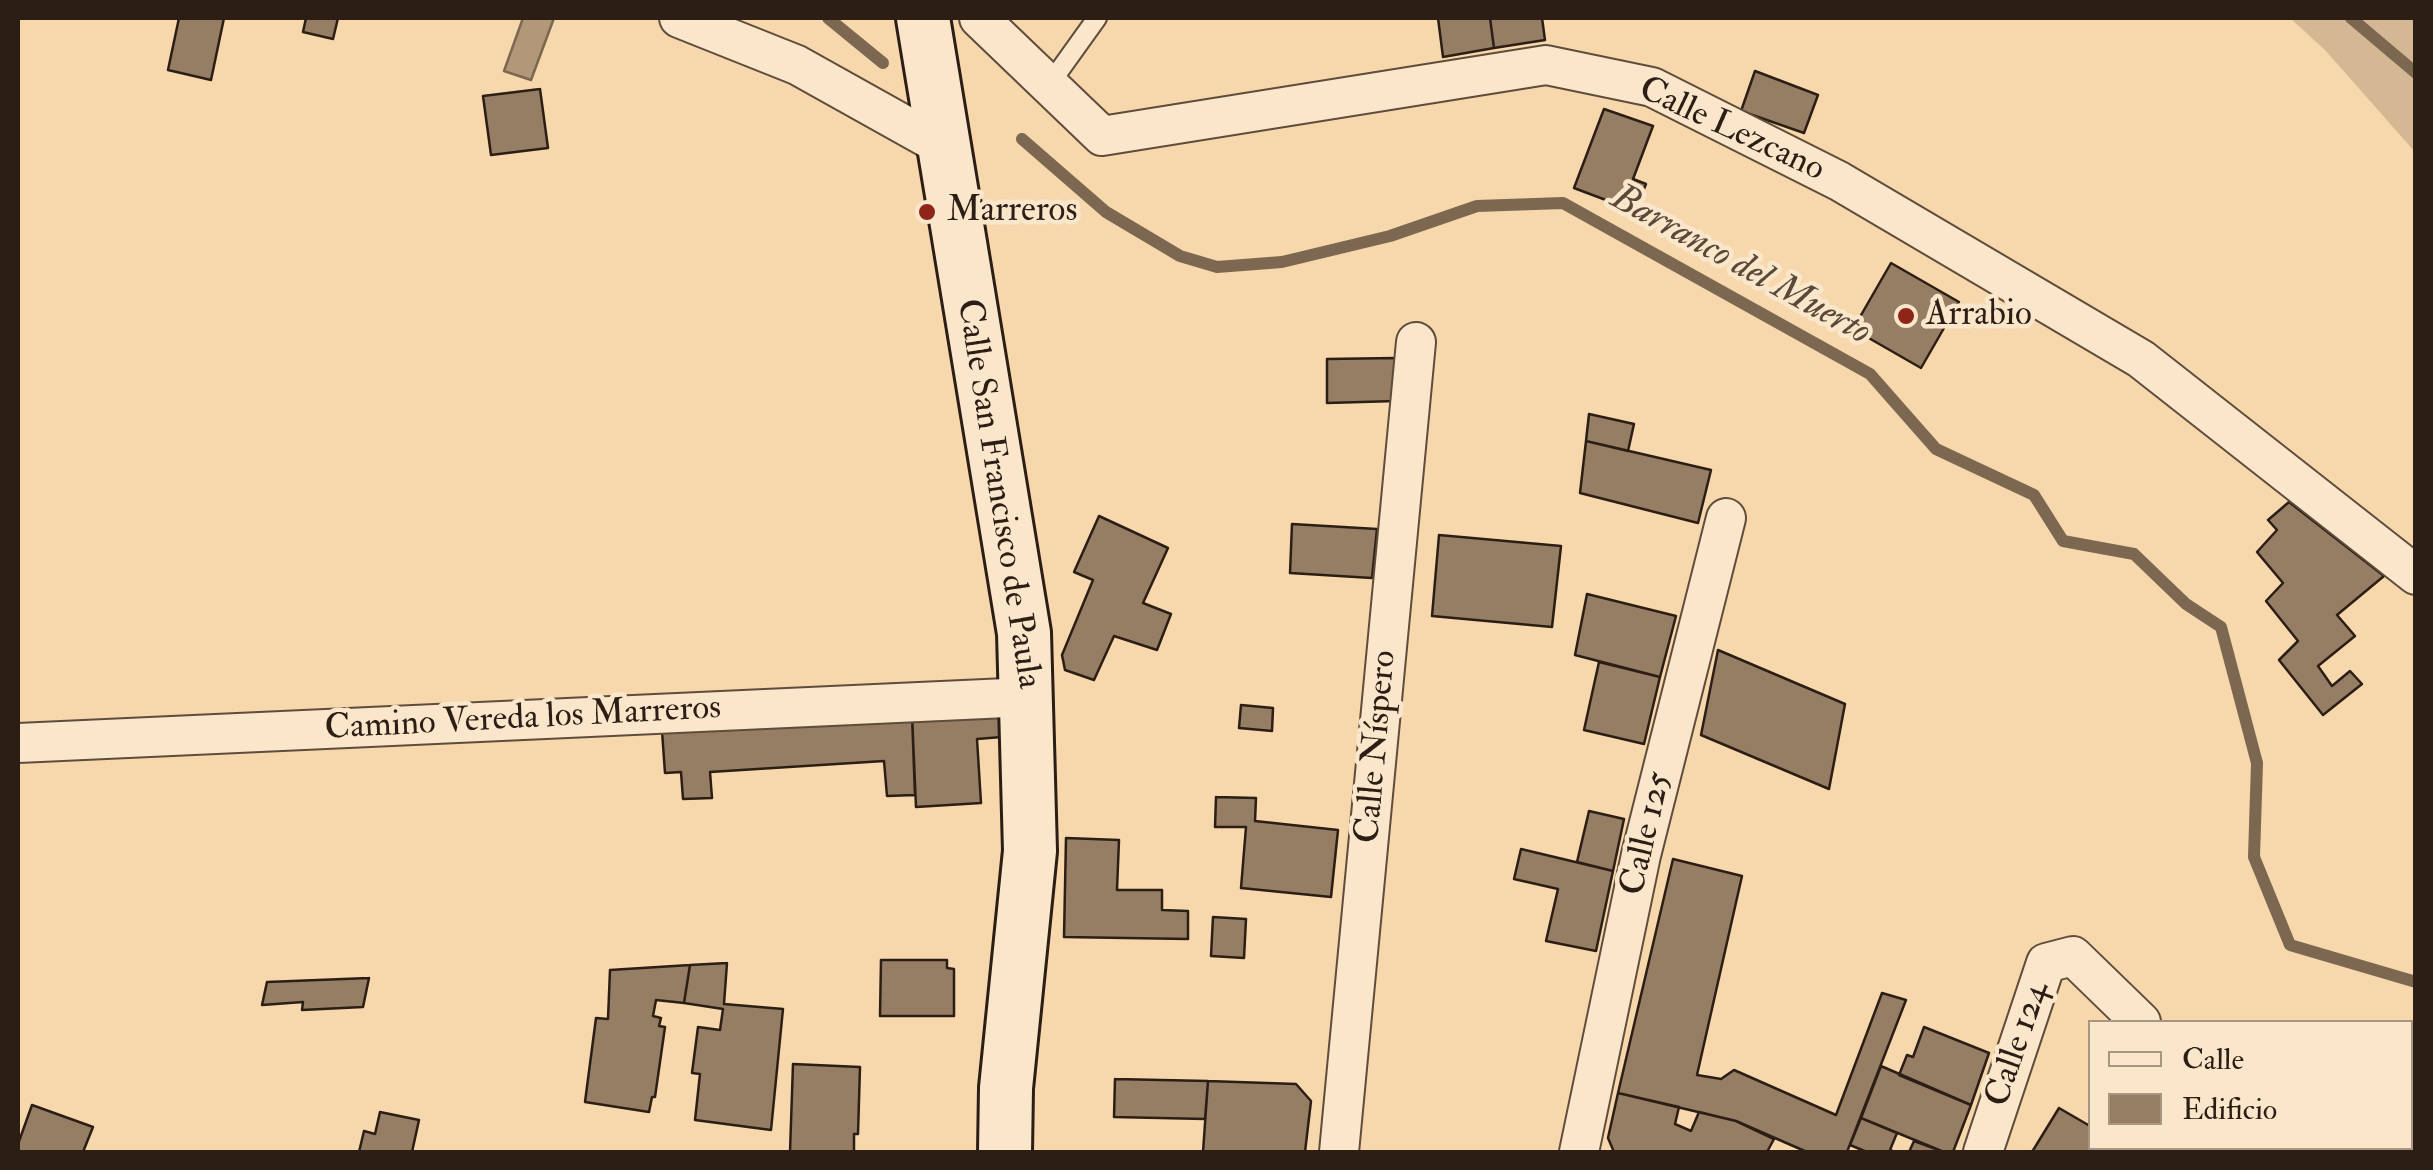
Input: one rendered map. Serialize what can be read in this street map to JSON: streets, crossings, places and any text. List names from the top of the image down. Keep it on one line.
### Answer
{"streets":{"main road":["Calle San Francisco de Paula"],"street":["Calle Lezcano","Camino Vereda los Marreros","Calle Níspero","Calle 125","Calle 124"]},"crossings":[["Calle San Francisco de Paula","Camino Vereda los Marreros"]],"water":["Barranco del Muerto"],"places":["Marreros","Arrabio"],"legend":["Calle","Edificio"]}
